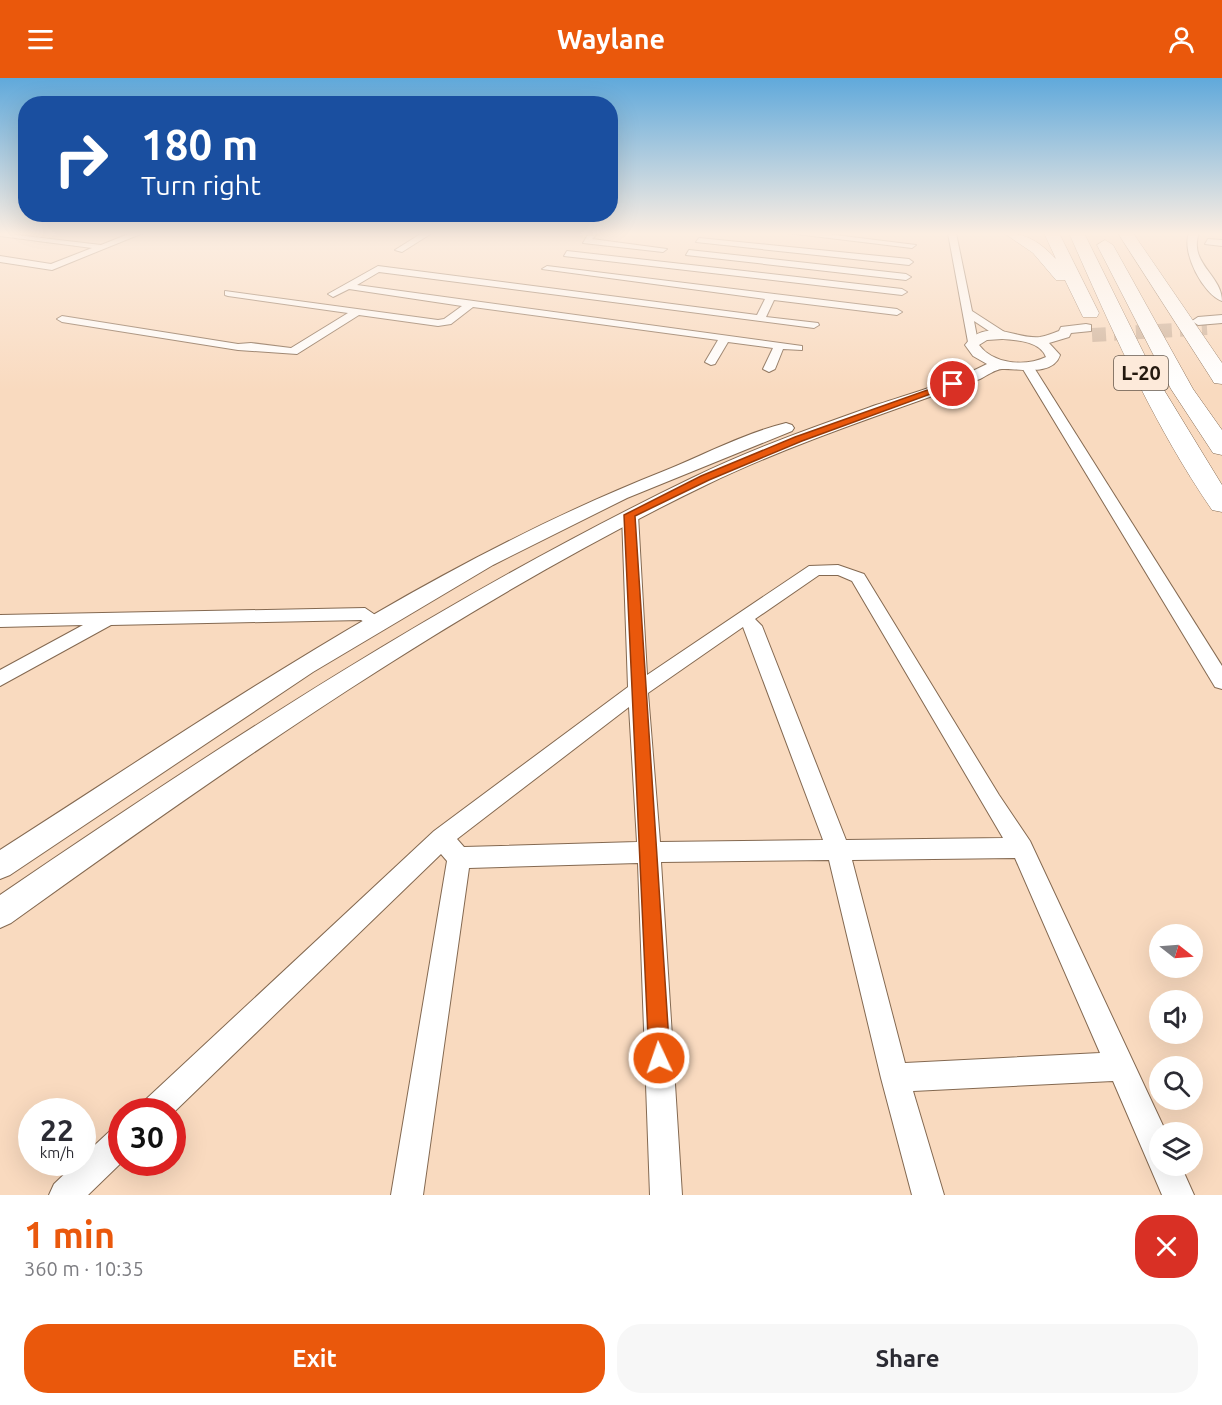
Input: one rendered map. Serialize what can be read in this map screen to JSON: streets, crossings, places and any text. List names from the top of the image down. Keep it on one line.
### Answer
{"streets":{"highway":["L-20"]},"north":"right","page":{"header":"Waylane","turn":["180 m","Turn right"],"speed":"22 km/h","limit":"30","heading":["1 min","360 m · 10:35"],"buttons":["Exit","Share"]}}
